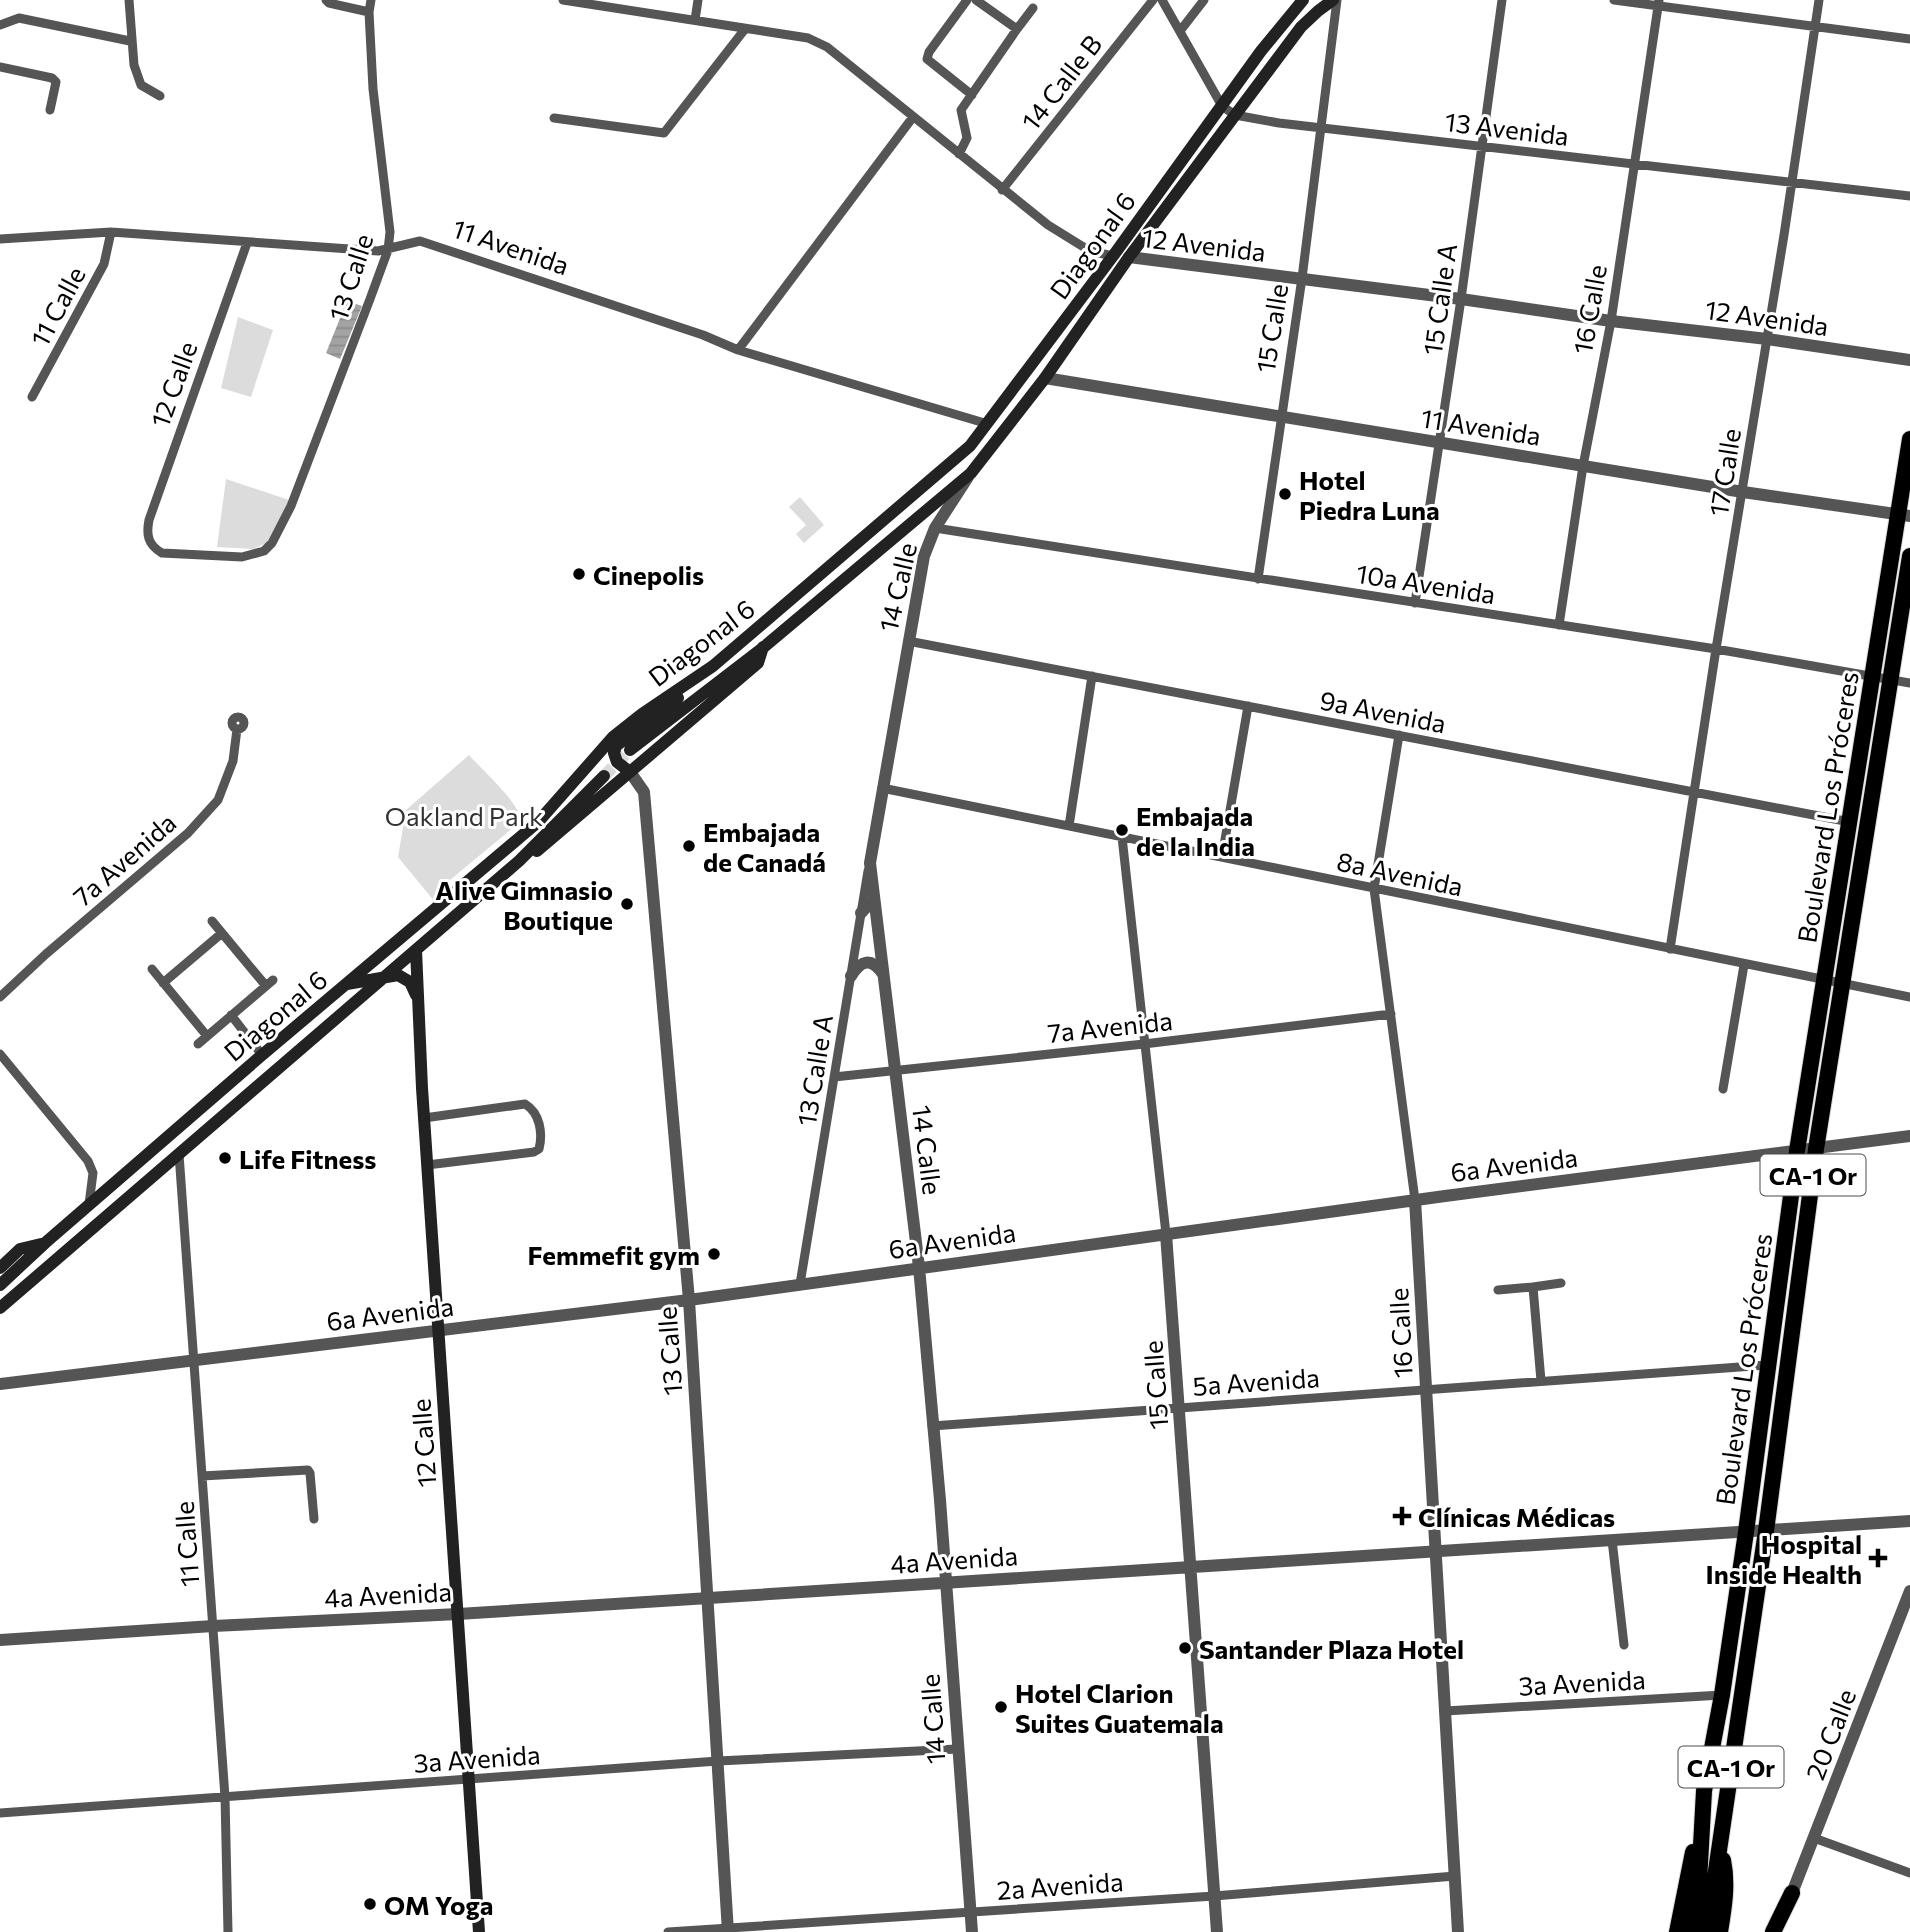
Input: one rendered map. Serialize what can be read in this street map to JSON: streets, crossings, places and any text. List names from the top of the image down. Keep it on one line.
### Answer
{"streets":{"highway":["Boulevard Los Próceres","CA-1 Or"],"main road":["12 Avenida","Diagonal 6","12 Calle"],"street":["14 Calle B","13 Avenida","11 Avenida","13 Calle","15 Calle A","11 Calle","16 Calle","15 Calle","17 Calle","10a Avenida","14 Calle","9a Avenida","7a Avenida","8a Avenida","13 Calle A","6a Avenida","5a Avenida","4a Avenida","3a Avenida","20 Calle","2a Avenida"]},"crossings":[["14 Calle B","12 Avenida"],["13 Avenida","Diagonal 6"],["13 Avenida","15 Calle A"],["13 Avenida","16 Calle"],["13 Avenida","15 Calle"],["13 Avenida","17 Calle"],["12 Avenida","Diagonal 6"],["12 Avenida","15 Calle A"],["12 Avenida","16 Calle"],["12 Avenida","15 Calle"],["12 Avenida","17 Calle"],["Diagonal 6","11 Avenida"],["Diagonal 6","13 Calle"],["Diagonal 6","11 Calle"],["Diagonal 6","15 Calle"],["Diagonal 6","12 Calle"],["Diagonal 6","14 Calle"],["11 Avenida","13 Calle"],["11 Avenida","15 Calle A"],["11 Avenida","11 Calle"],["11 Avenida","16 Calle"],["11 Avenida","15 Calle"],["11 Avenida","12 Calle"],["11 Avenida","17 Calle"],["11 Avenida","Boulevard Los Próceres"],["13 Calle","12 Calle"],["13 Calle","6a Avenida"],["13 Calle","4a Avenida"],["13 Calle","3a Avenida"],["13 Calle","2a Avenida"],["15 Calle A","10a Avenida"],["11 Calle","6a Avenida"],["11 Calle","4a Avenida"],["11 Calle","3a Avenida"],["16 Calle","10a Avenida"],["16 Calle","9a Avenida"],["16 Calle","7a Avenida"],["16 Calle","8a Avenida"],["16 Calle","6a Avenida"],["16 Calle","5a Avenida"],["16 Calle","4a Avenida"],["16 Calle","3a Avenida"],["16 Calle","2a Avenida"],["15 Calle","10a Avenida"],["15 Calle","7a Avenida"],["15 Calle","8a Avenida"],["15 Calle","6a Avenida"],["15 Calle","5a Avenida"],["15 Calle","4a Avenida"],["15 Calle","2a Avenida"],["12 Calle","6a Avenida"],["12 Calle","4a Avenida"],["12 Calle","3a Avenida"],["17 Calle","10a Avenida"],["17 Calle","9a Avenida"],["17 Calle","8a Avenida"],["10a Avenida","14 Calle"],["10a Avenida","Boulevard Los Próceres"],["14 Calle","9a Avenida"],["14 Calle","7a Avenida"],["14 Calle","8a Avenida"],["14 Calle","13 Calle A"],["14 Calle","6a Avenida"],["14 Calle","5a Avenida"],["14 Calle","4a Avenida"],["14 Calle","3a Avenida"],["14 Calle","2a Avenida"],["9a Avenida","Boulevard Los Próceres"],["Boulevard Los Próceres","8a Avenida"],["Boulevard Los Próceres","6a Avenida"],["Boulevard Los Próceres","5a Avenida"],["Boulevard Los Próceres","4a Avenida"],["Boulevard Los Próceres","3a Avenida"],["7a Avenida","13 Calle A"],["13 Calle A","6a Avenida"]],"parks":["Oakland Park"],"places":{"other":["Hotel Piedra Luna","Cinepolis","Embajada de la India","Embajada de Canadá","Alive Gimnasio Boutique","Life Fitness","Femmefit gym","Santander Plaza Hotel","Hotel Clarion Suites Guatemala","OM Yoga"],"health":["Clínicas Médicas","Hospital Inside Health"]}}
